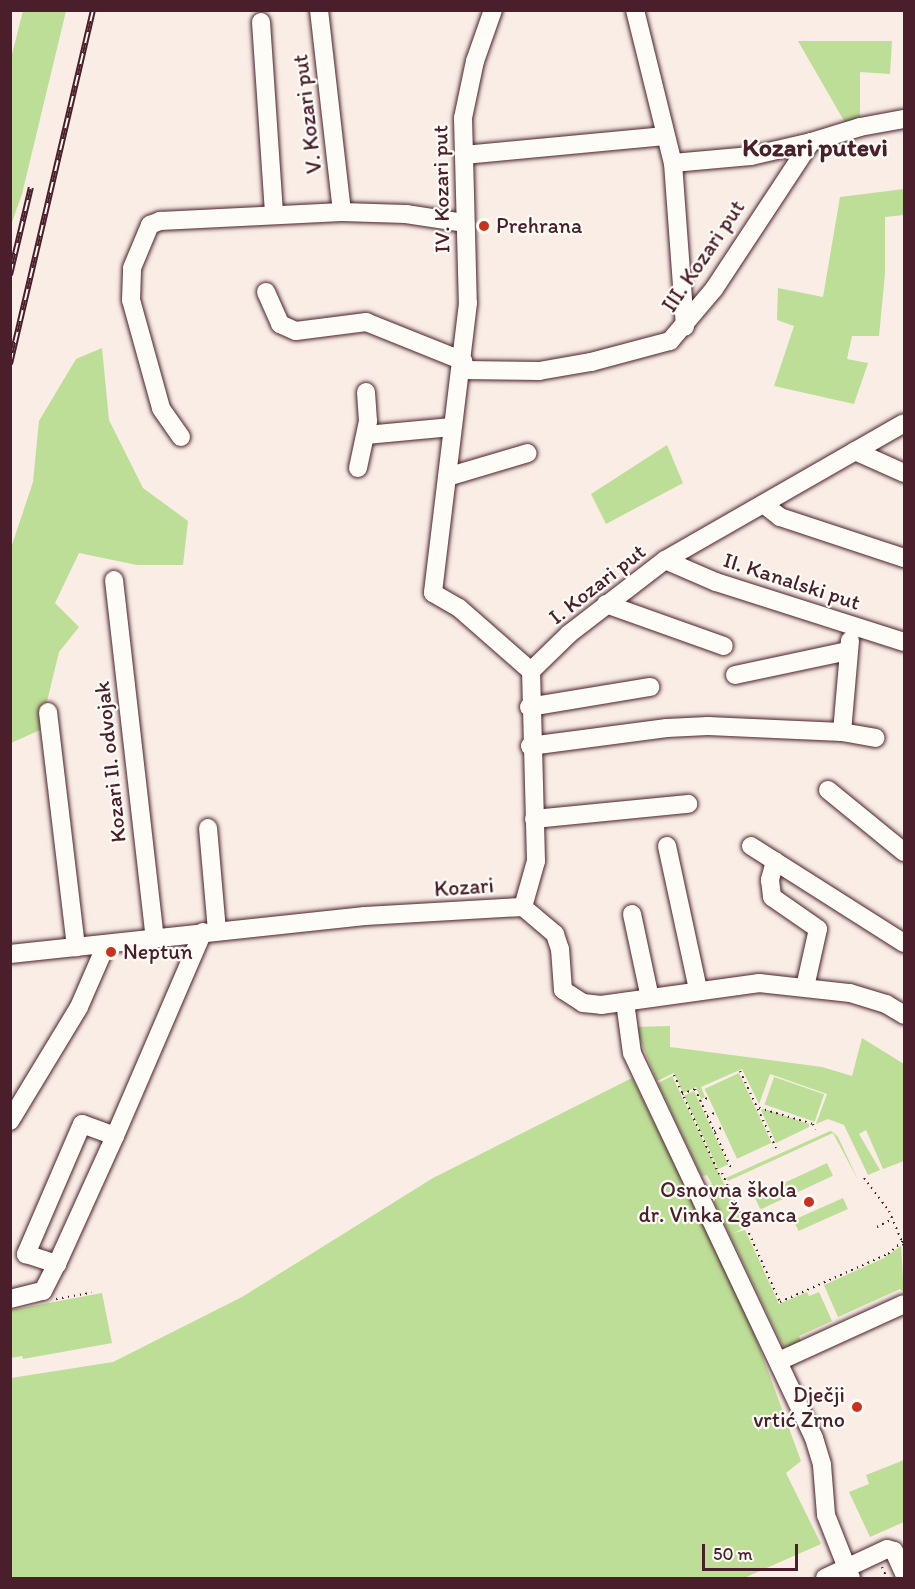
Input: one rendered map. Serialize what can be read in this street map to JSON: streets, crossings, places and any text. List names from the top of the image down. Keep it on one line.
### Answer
{"streets":{"street":["V. Kozari put","IV. Kozari put","III. Kozari put","II. Kanalski put","I. Kozari put","Kozari II. odvojak","Kozari"]},"crossings":[["IV. Kozari put","III. Kozari put"],["II. Kanalski put","I. Kozari put"],["Kozari II. odvojak","Kozari"]],"districts":["Kozari putevi"],"places":["Prehrana","Neptun","Osnovna škola dr. Vinka Žganca","Dječji vrtić Zrno"],"scale_bar":"50 m"}
